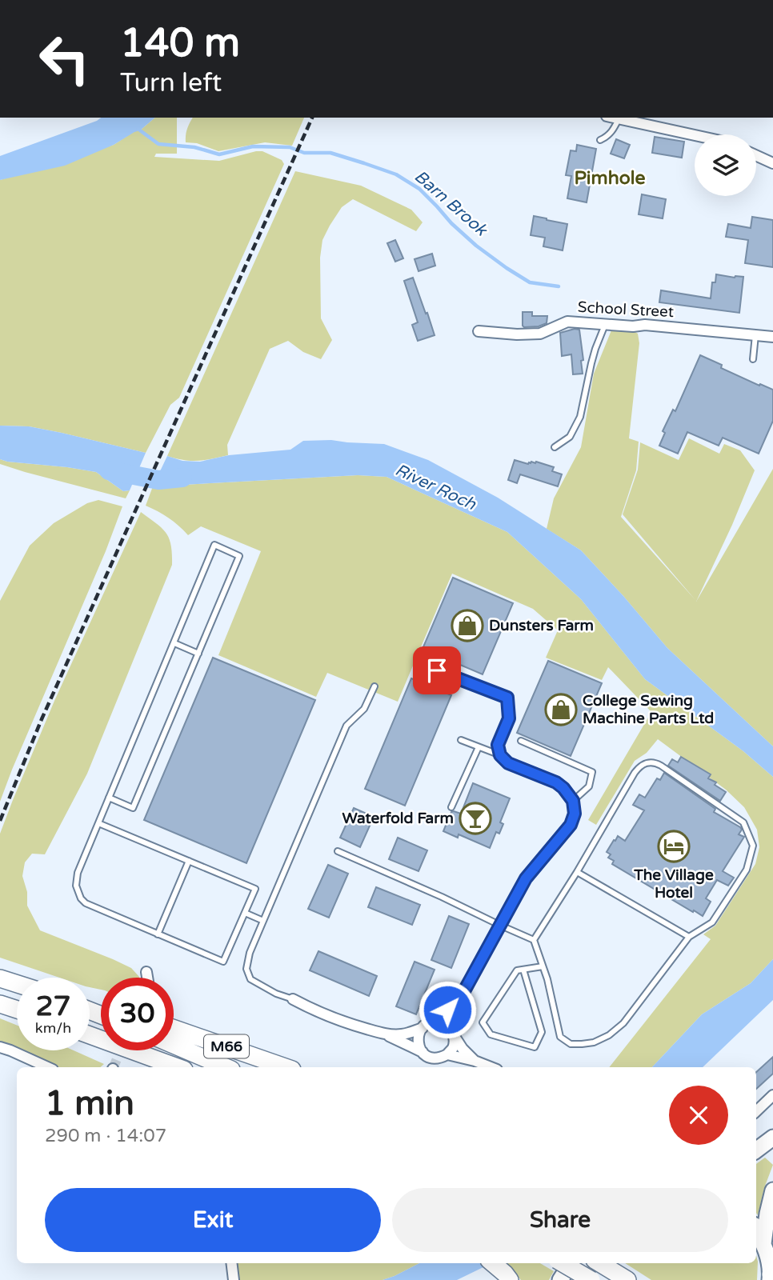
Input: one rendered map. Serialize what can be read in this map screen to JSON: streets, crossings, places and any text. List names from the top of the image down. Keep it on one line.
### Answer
{"streets":{"highway":["M66"],"street":["School Street"]},"districts":["Pimhole"],"water":["Barn Brook","River Roch"],"places":{"shop":["Dunsters Farm","College Sewing Machine Parts Ltd"],"bar":["Waterfold Farm"],"hotel":["The Village Hotel"]},"page":{"turn":["140 m","Turn left"],"speed":"27 km/h","limit":"30","heading":["1 min","290 m · 14:07"],"buttons":["Exit","Share"]}}
